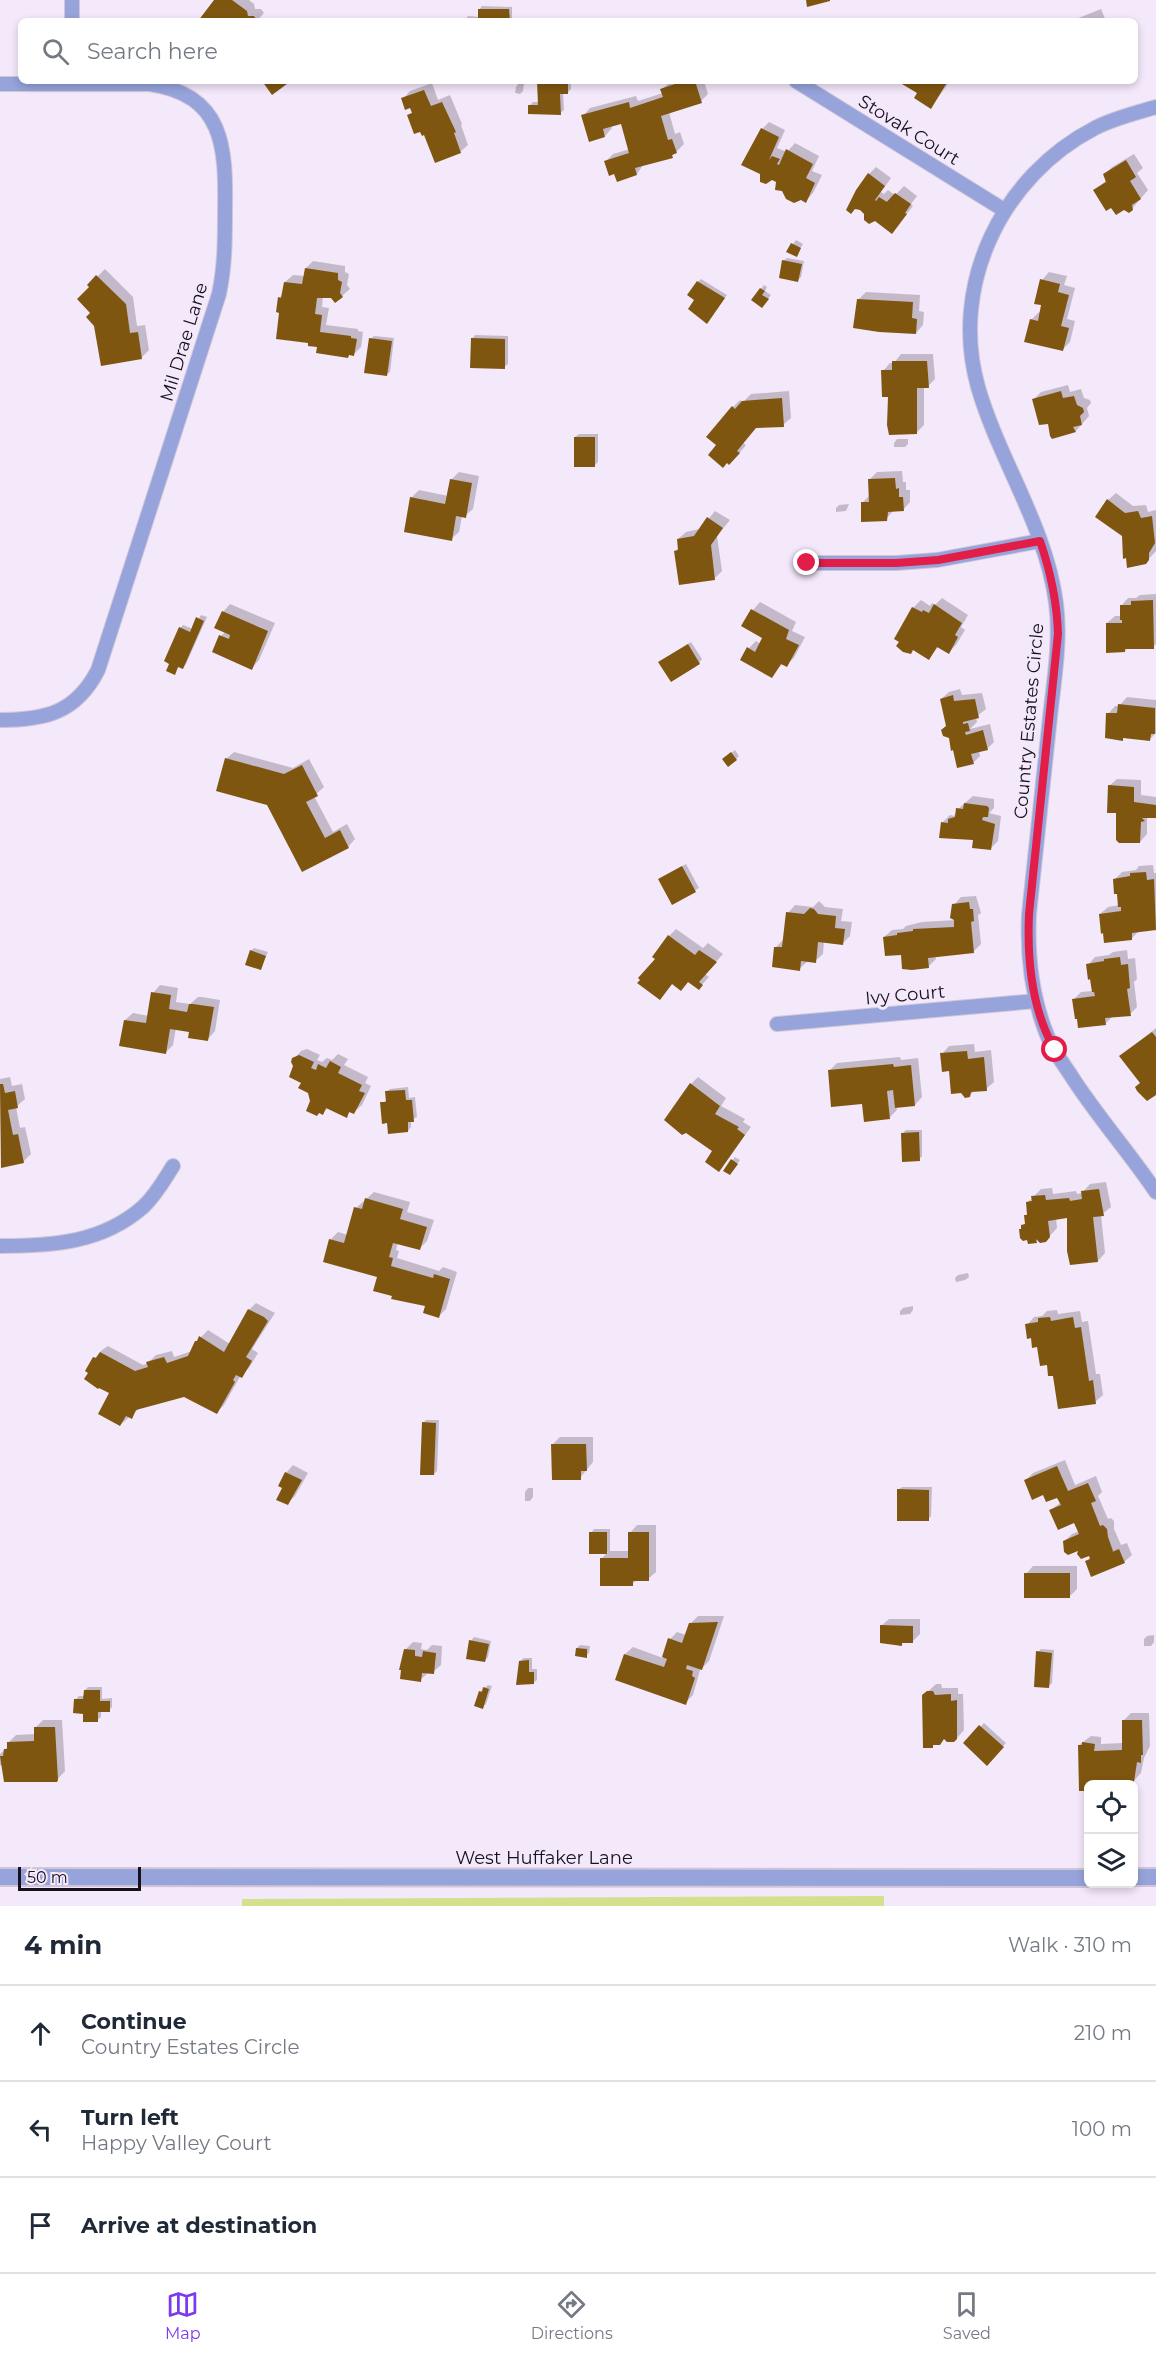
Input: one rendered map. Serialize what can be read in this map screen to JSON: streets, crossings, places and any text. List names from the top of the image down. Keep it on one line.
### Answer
{"streets":{"street":["Stovak Court","Mil Drae Lane","Country Estates Circle","Ivy Court","West Huffaker Lane"]},"crossings":[["Stovak Court","Country Estates Circle"],["Country Estates Circle","Ivy Court"]],"scale_bar":"50 m","page":{"search":"Search here","scale":"50 m","heading":["4 min","Walk · 310 m"],"list":[["Continue","Country Estates Circle","210 m"],["Turn left","Happy Valley Court","100 m"],"Arrive at destination"],"nav":["Map","Directions","Saved"]}}
